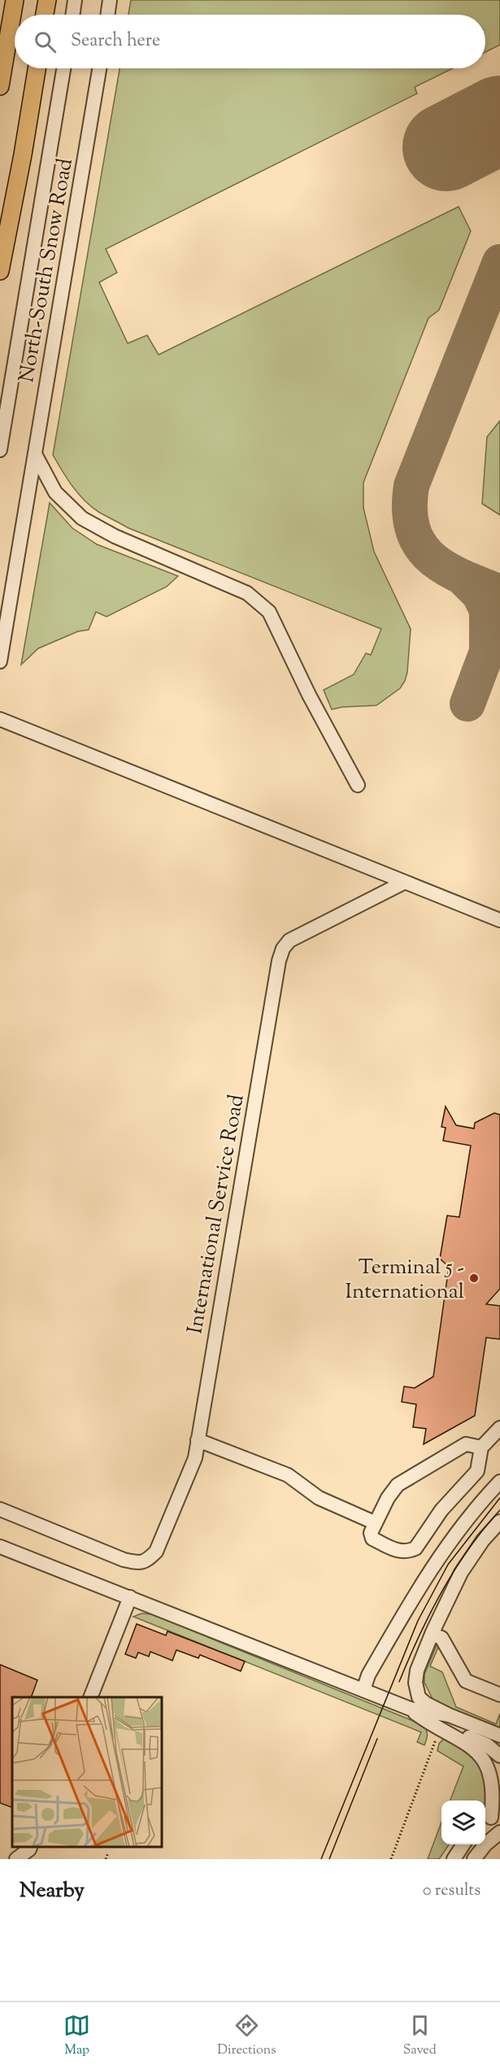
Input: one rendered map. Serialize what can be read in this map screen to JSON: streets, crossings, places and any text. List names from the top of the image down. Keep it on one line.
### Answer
{"streets":{"street":["North-South Snow Road","International Service Road"]},"places":["Terminal 5 - International"],"page":{"search":"Search here","heading":["Nearby","0 results"],"nav":["Map","Directions","Saved"]}}
